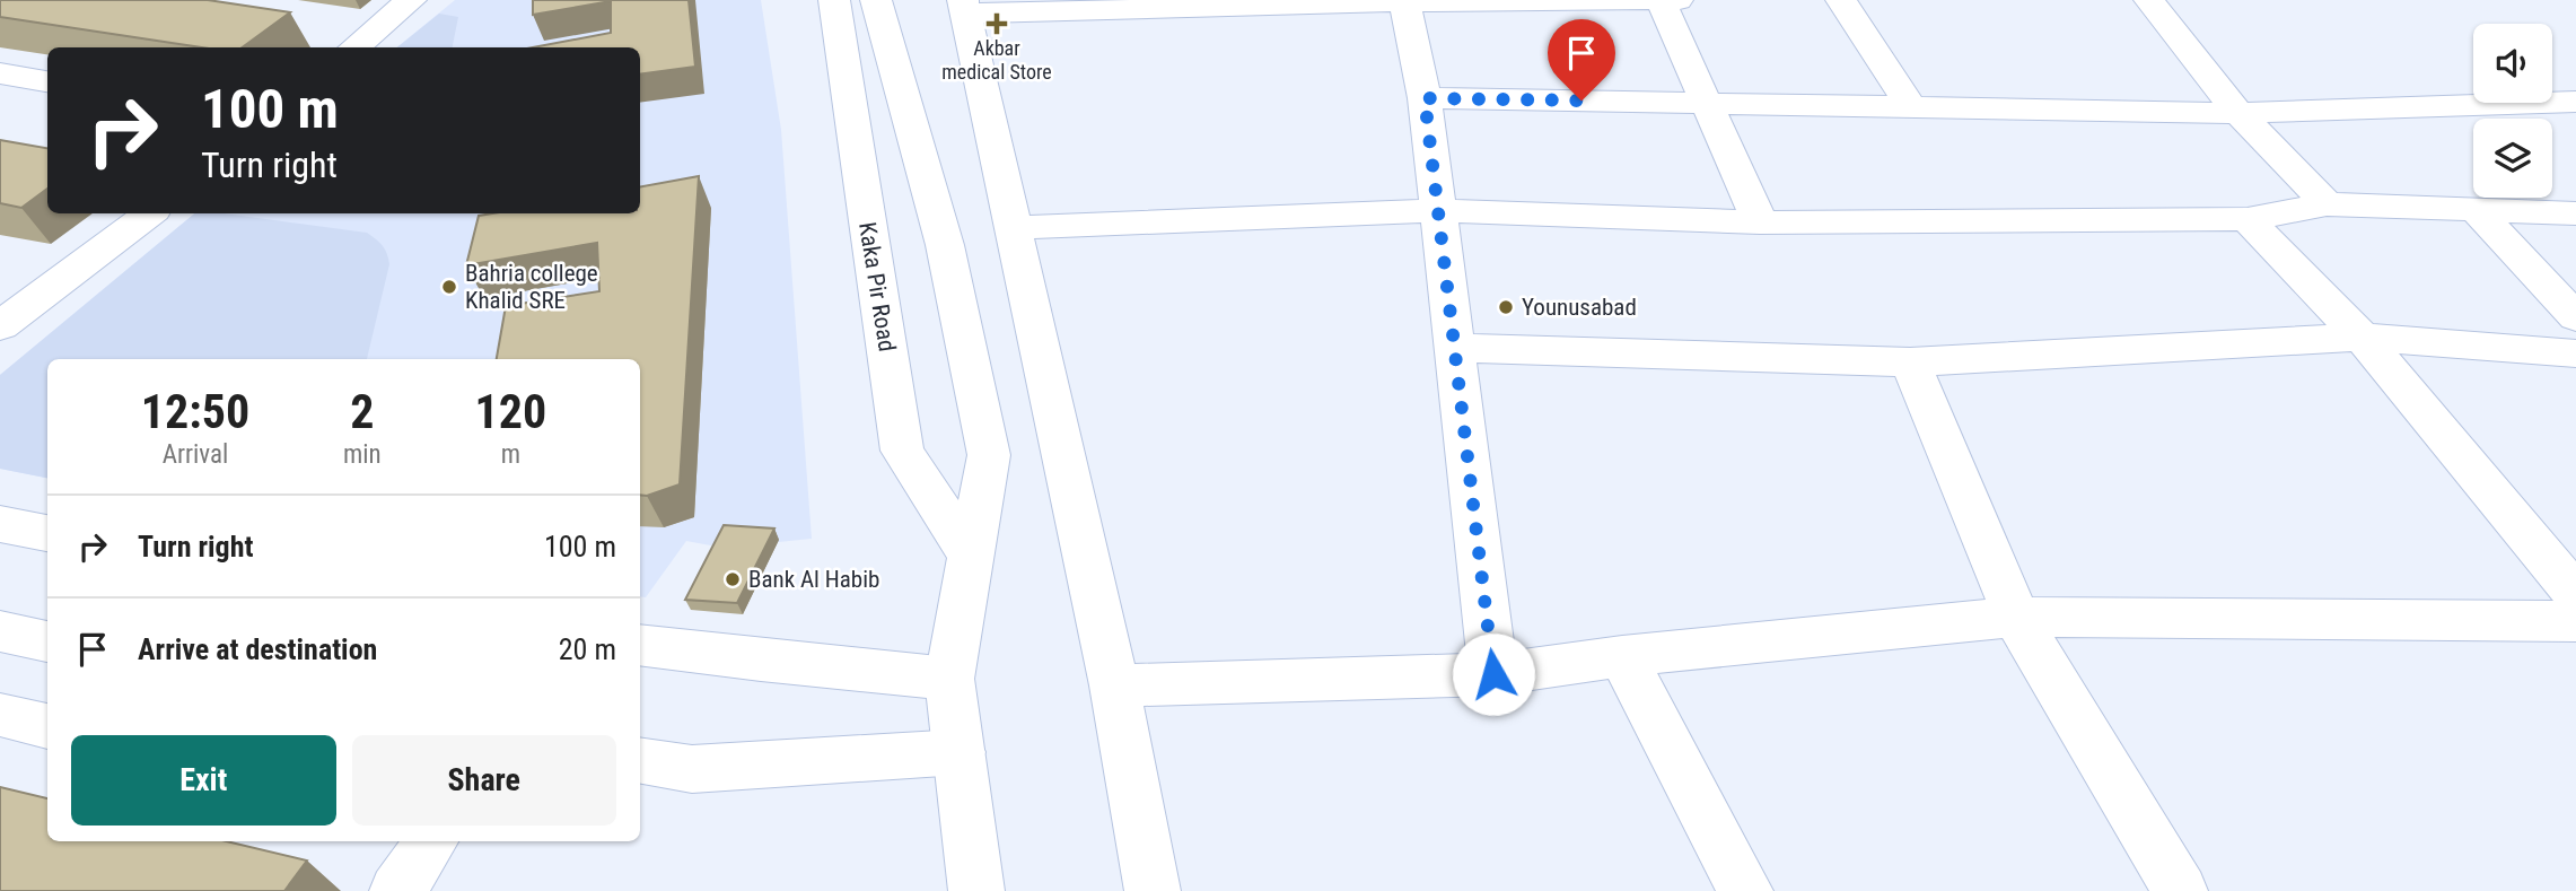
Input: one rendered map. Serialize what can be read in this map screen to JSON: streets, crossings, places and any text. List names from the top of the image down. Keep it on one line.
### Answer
{"streets":{"street":["Kaka Pir Road"]},"places":{"health":["Akbar medical Store"],"other":["Bahria college Khalid SRE","Younusabad","Bank Al Habib"]},"page":{"turn":["100 m","Turn right"],"eta":["12:50","Arrival","2","min","120","m"],"list":[{"name":"Turn right","value":"100 m"},{"name":"Arrive at destination","value":"20 m"}],"buttons":["Exit","Share"]}}
